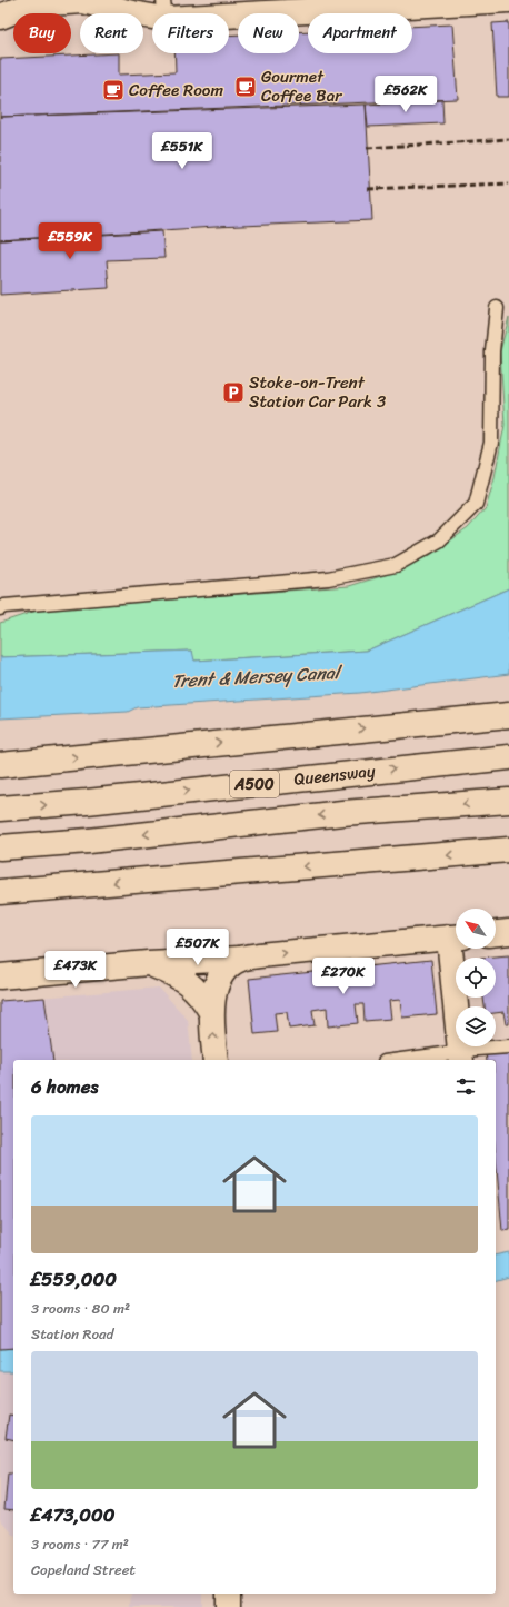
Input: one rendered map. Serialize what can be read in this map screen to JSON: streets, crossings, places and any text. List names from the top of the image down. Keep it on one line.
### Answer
{"streets":{"main road":["Queensway","A500"]},"water":["Trent & Mersey Canal"],"places":{"cafe":["Gourmet Coffee Bar","Coffee Room"],"parking":["Stoke-on-Trent Station Car Park 3"]},"north":"top left","page":{"chip":["Buy","Rent","Filters","New","Apartment"],"price":["£562K","£551K","£559K","£507K","£473K","£270K"],"heading":"6 homes","list":[{"name":"£559,000","note":"3 rooms · 80 m² · Station Road"},{"name":"£473,000","note":"3 rooms · 77 m² · Copeland Street"}]}}
